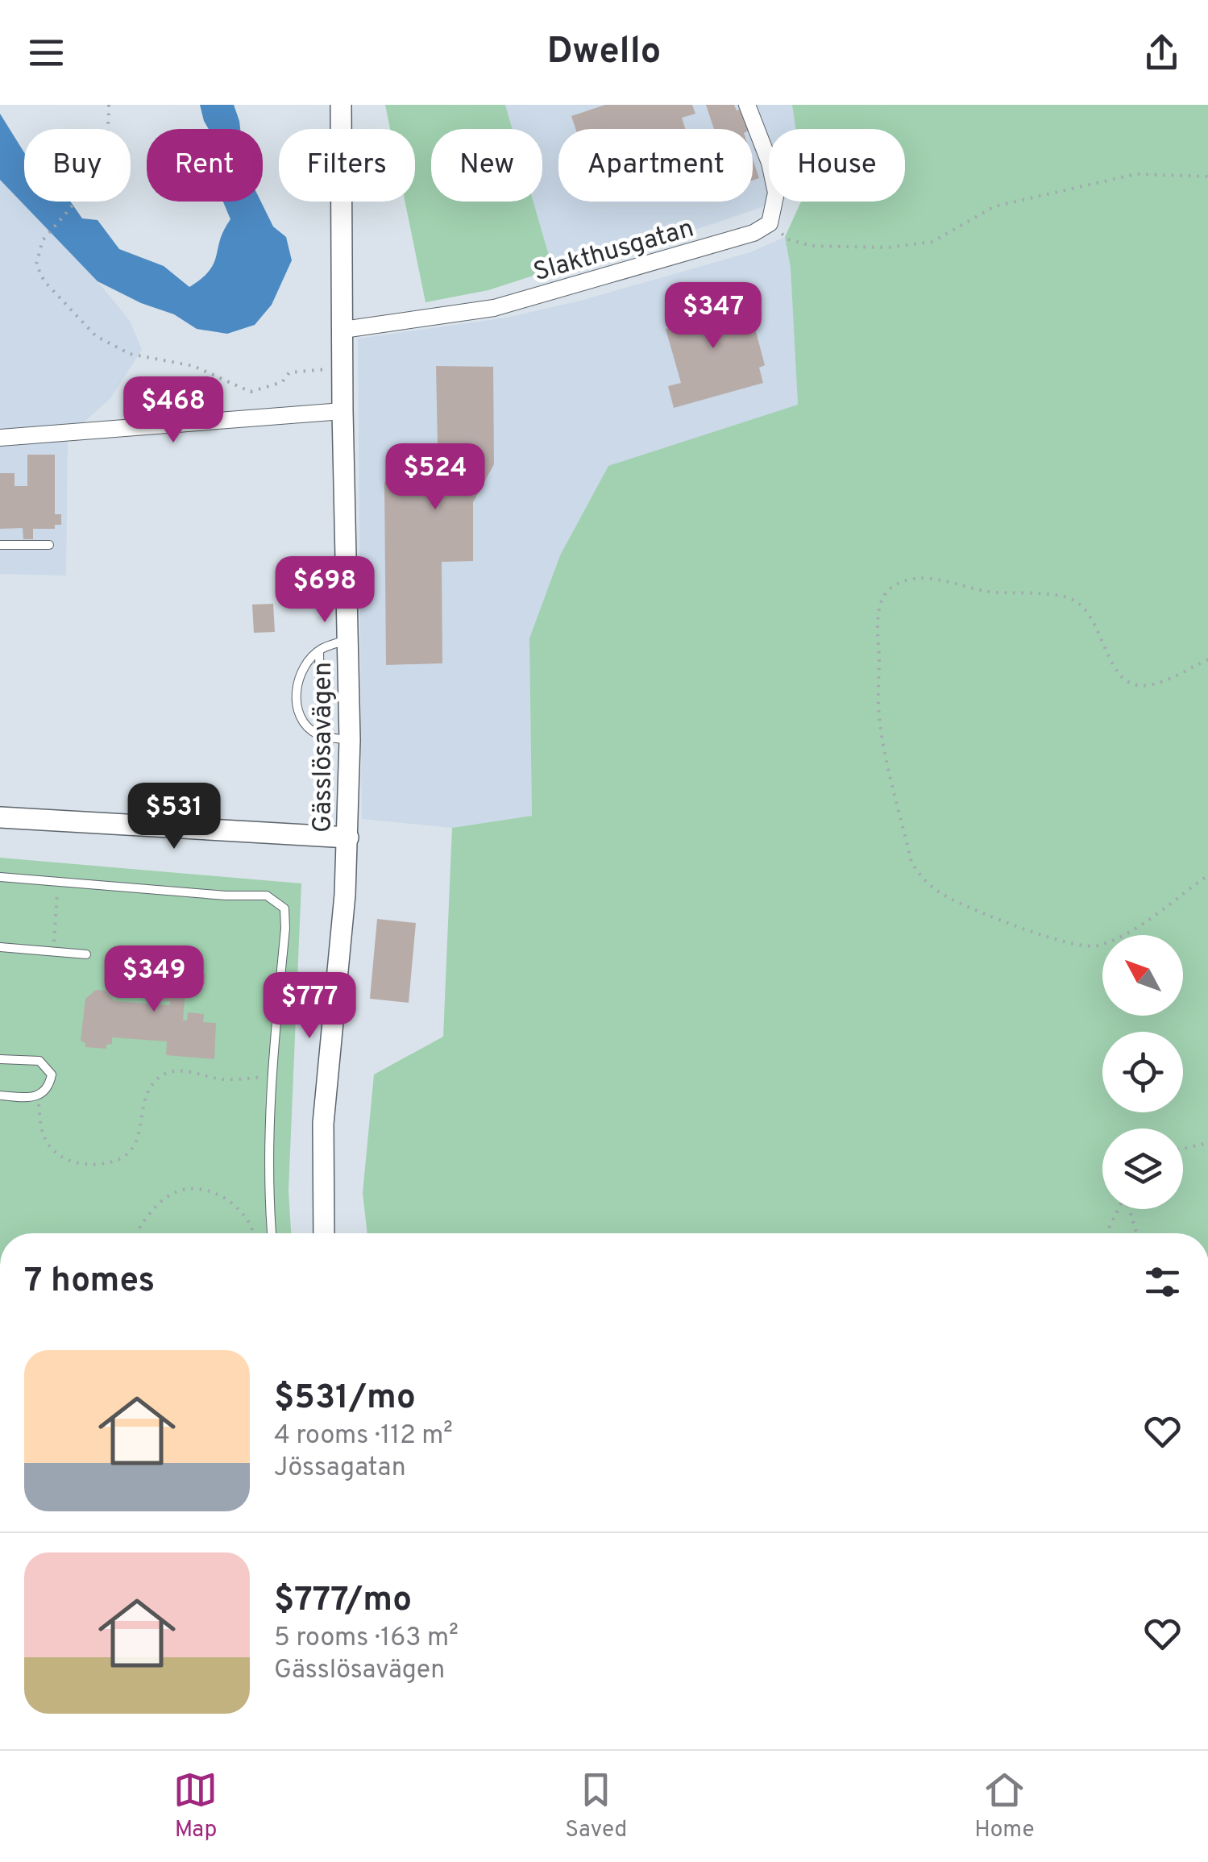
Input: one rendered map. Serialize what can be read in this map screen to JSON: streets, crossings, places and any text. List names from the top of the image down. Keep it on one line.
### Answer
{"streets":{"street":["Slakthusgatan","Gässlösavägen"]},"crossings":[["Slakthusgatan","Gässlösavägen"]],"north":"top left","page":{"header":"Dwello","chip":["Buy","Rent","Filters","New","Apartment","House"],"price":["$347","$468","$524","$698","$531","$349","$777"],"heading":"7 homes","list":[{"name":"$531/mo","note":"4 rooms · 112 m² · Jössagatan"},{"name":"$777/mo","note":"5 rooms · 163 m² · Gässlösavägen"}],"tabs":["Map","Saved","Home"]}}
